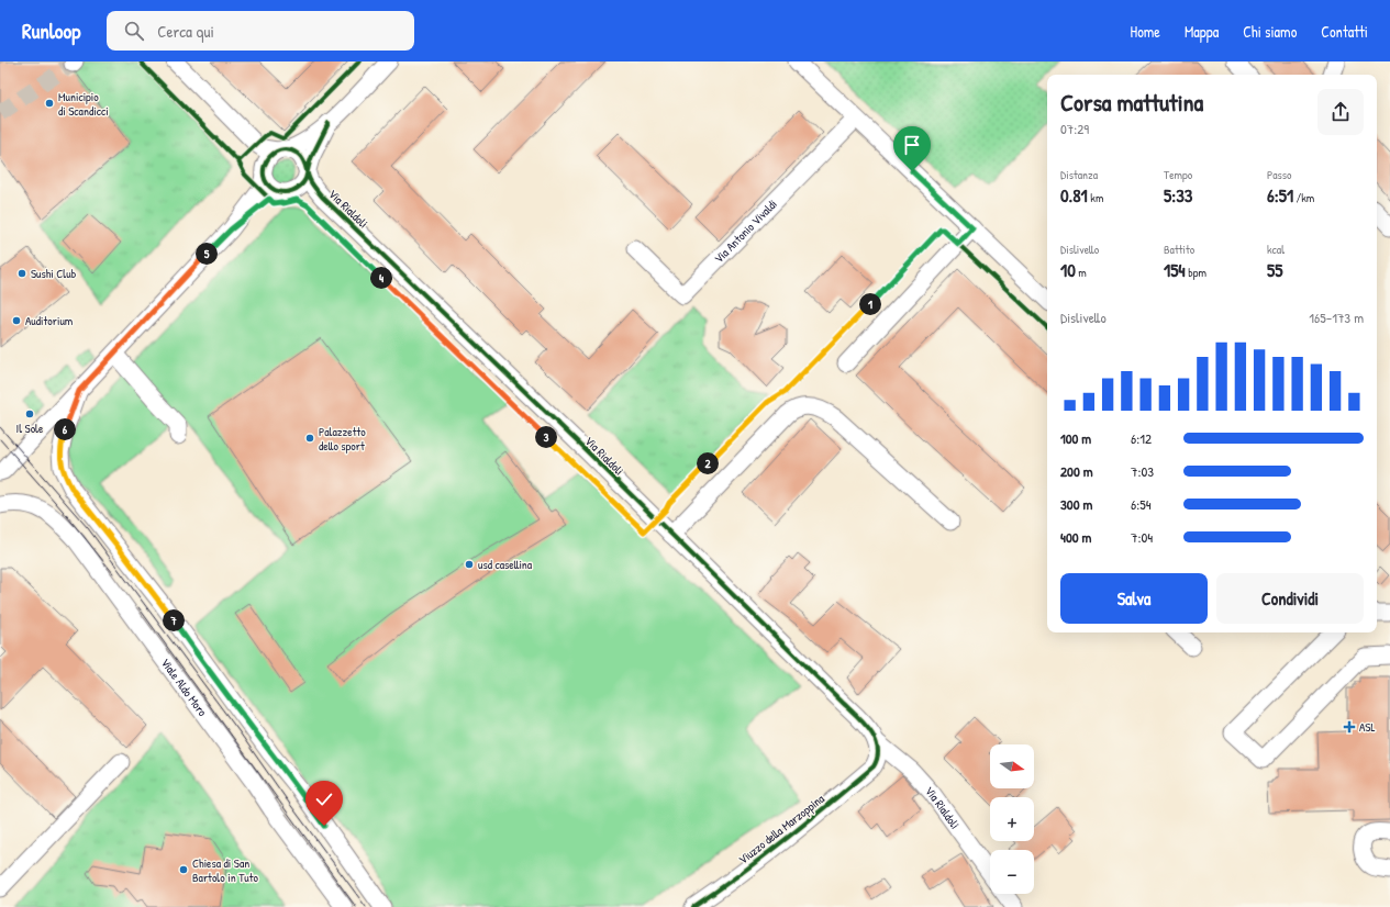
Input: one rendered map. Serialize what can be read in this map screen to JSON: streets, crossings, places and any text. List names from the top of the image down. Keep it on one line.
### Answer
{"streets":{"street":["Via Rialdoli","Via Antonio Vivaldi","Viale Aldo Moro","Viuzzo della Marzoppina"]},"crossings":[["Via Rialdoli","Viuzzo della Marzoppina"]],"places":{"other":["Municipio di Scandicci","Sushi Club","Auditorium","Il Sole","Palazzetto dello sport","usd casellina","Chiesa di San Bartolo in Tuto"],"health":["ASL"]},"north":"right","page":{"header":"Runloop","search":"Cerca qui","nav":["Home","Mappa","Chi siamo","Contatti"],"heading":["Corsa mattutina","07:29"],"stats":[["Distanza","0.81 km"],["Tempo","5:33"],["Passo","6:51 /km"],["Dislivello","10 m"],["Battito","154 bpm"],["kcal","55"]],"pins":["5","4","1","6","3","2","7"],"chart":["Dislivello","165–173 m"],"list":[{"name":"100 m","note":"6:12"},{"name":"200 m","note":"7:03"},{"name":"300 m","note":"6:54"},{"name":"400 m","note":"7:04"}],"buttons":["Salva","Condividi"],"map_buttons":["+","−"]}}
